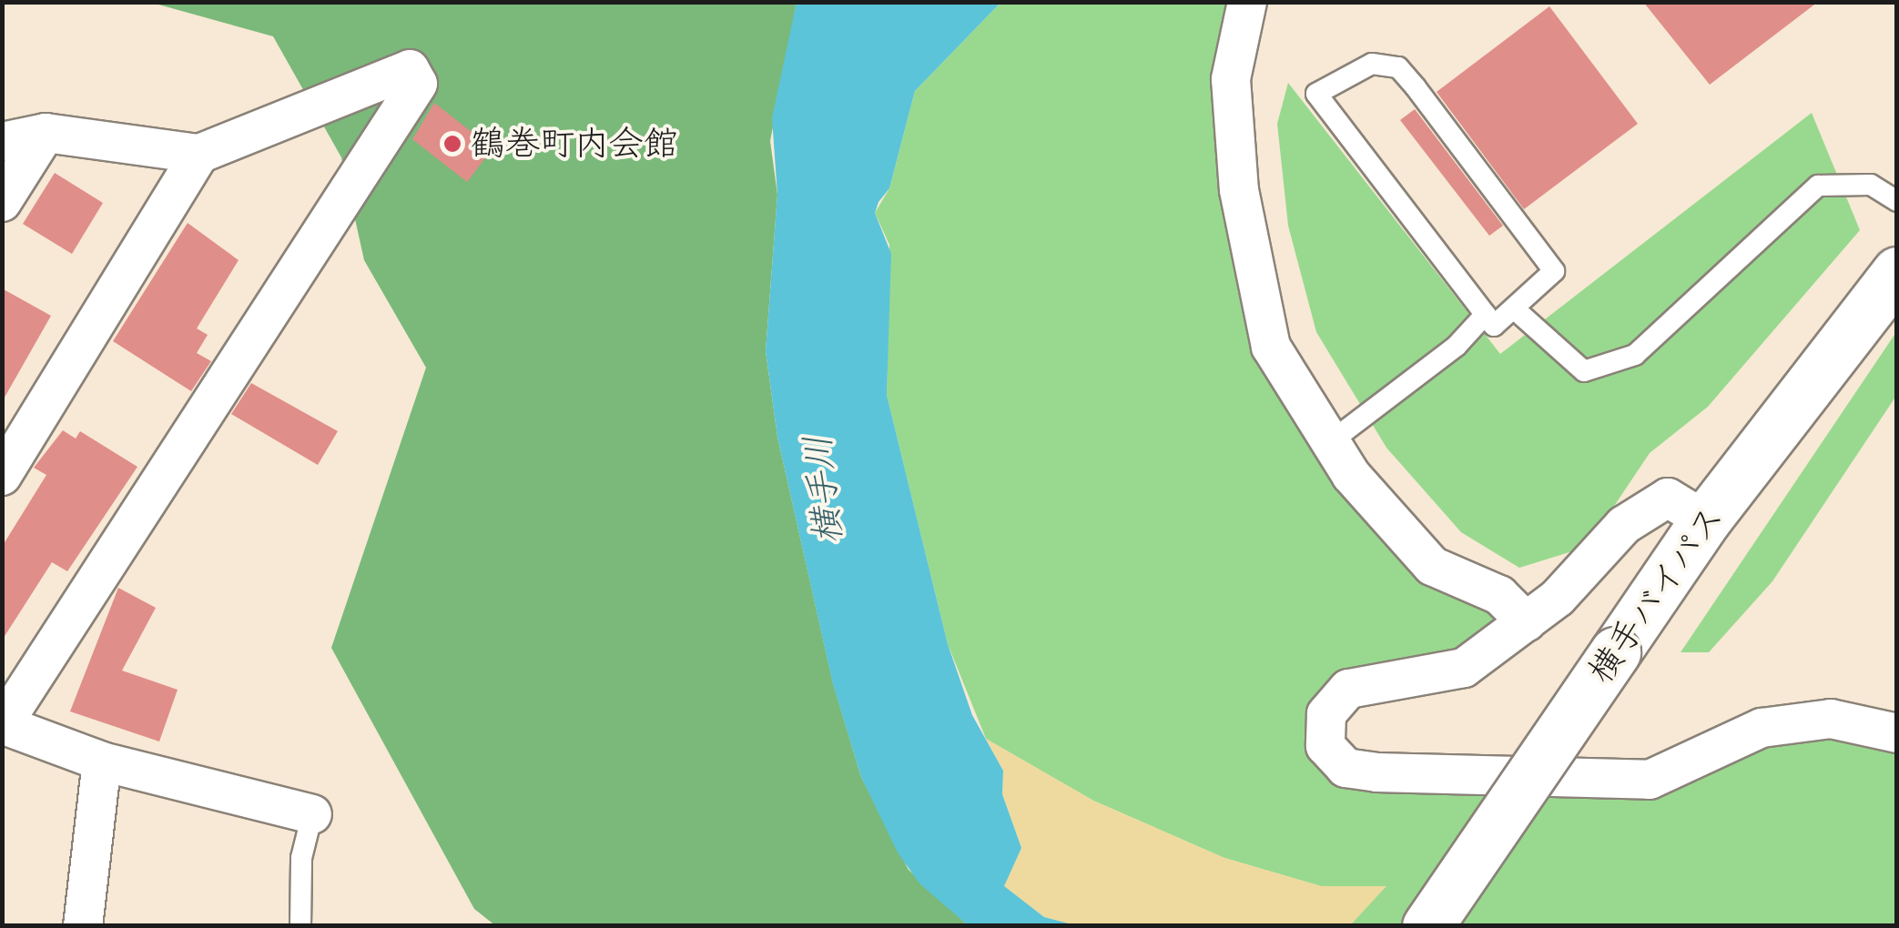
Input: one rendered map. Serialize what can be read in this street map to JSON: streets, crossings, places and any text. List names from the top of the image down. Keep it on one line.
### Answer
{"streets":{"highway":["横手バイパス"]},"water":["横手川"],"places":["鶴巻町内会館"]}
